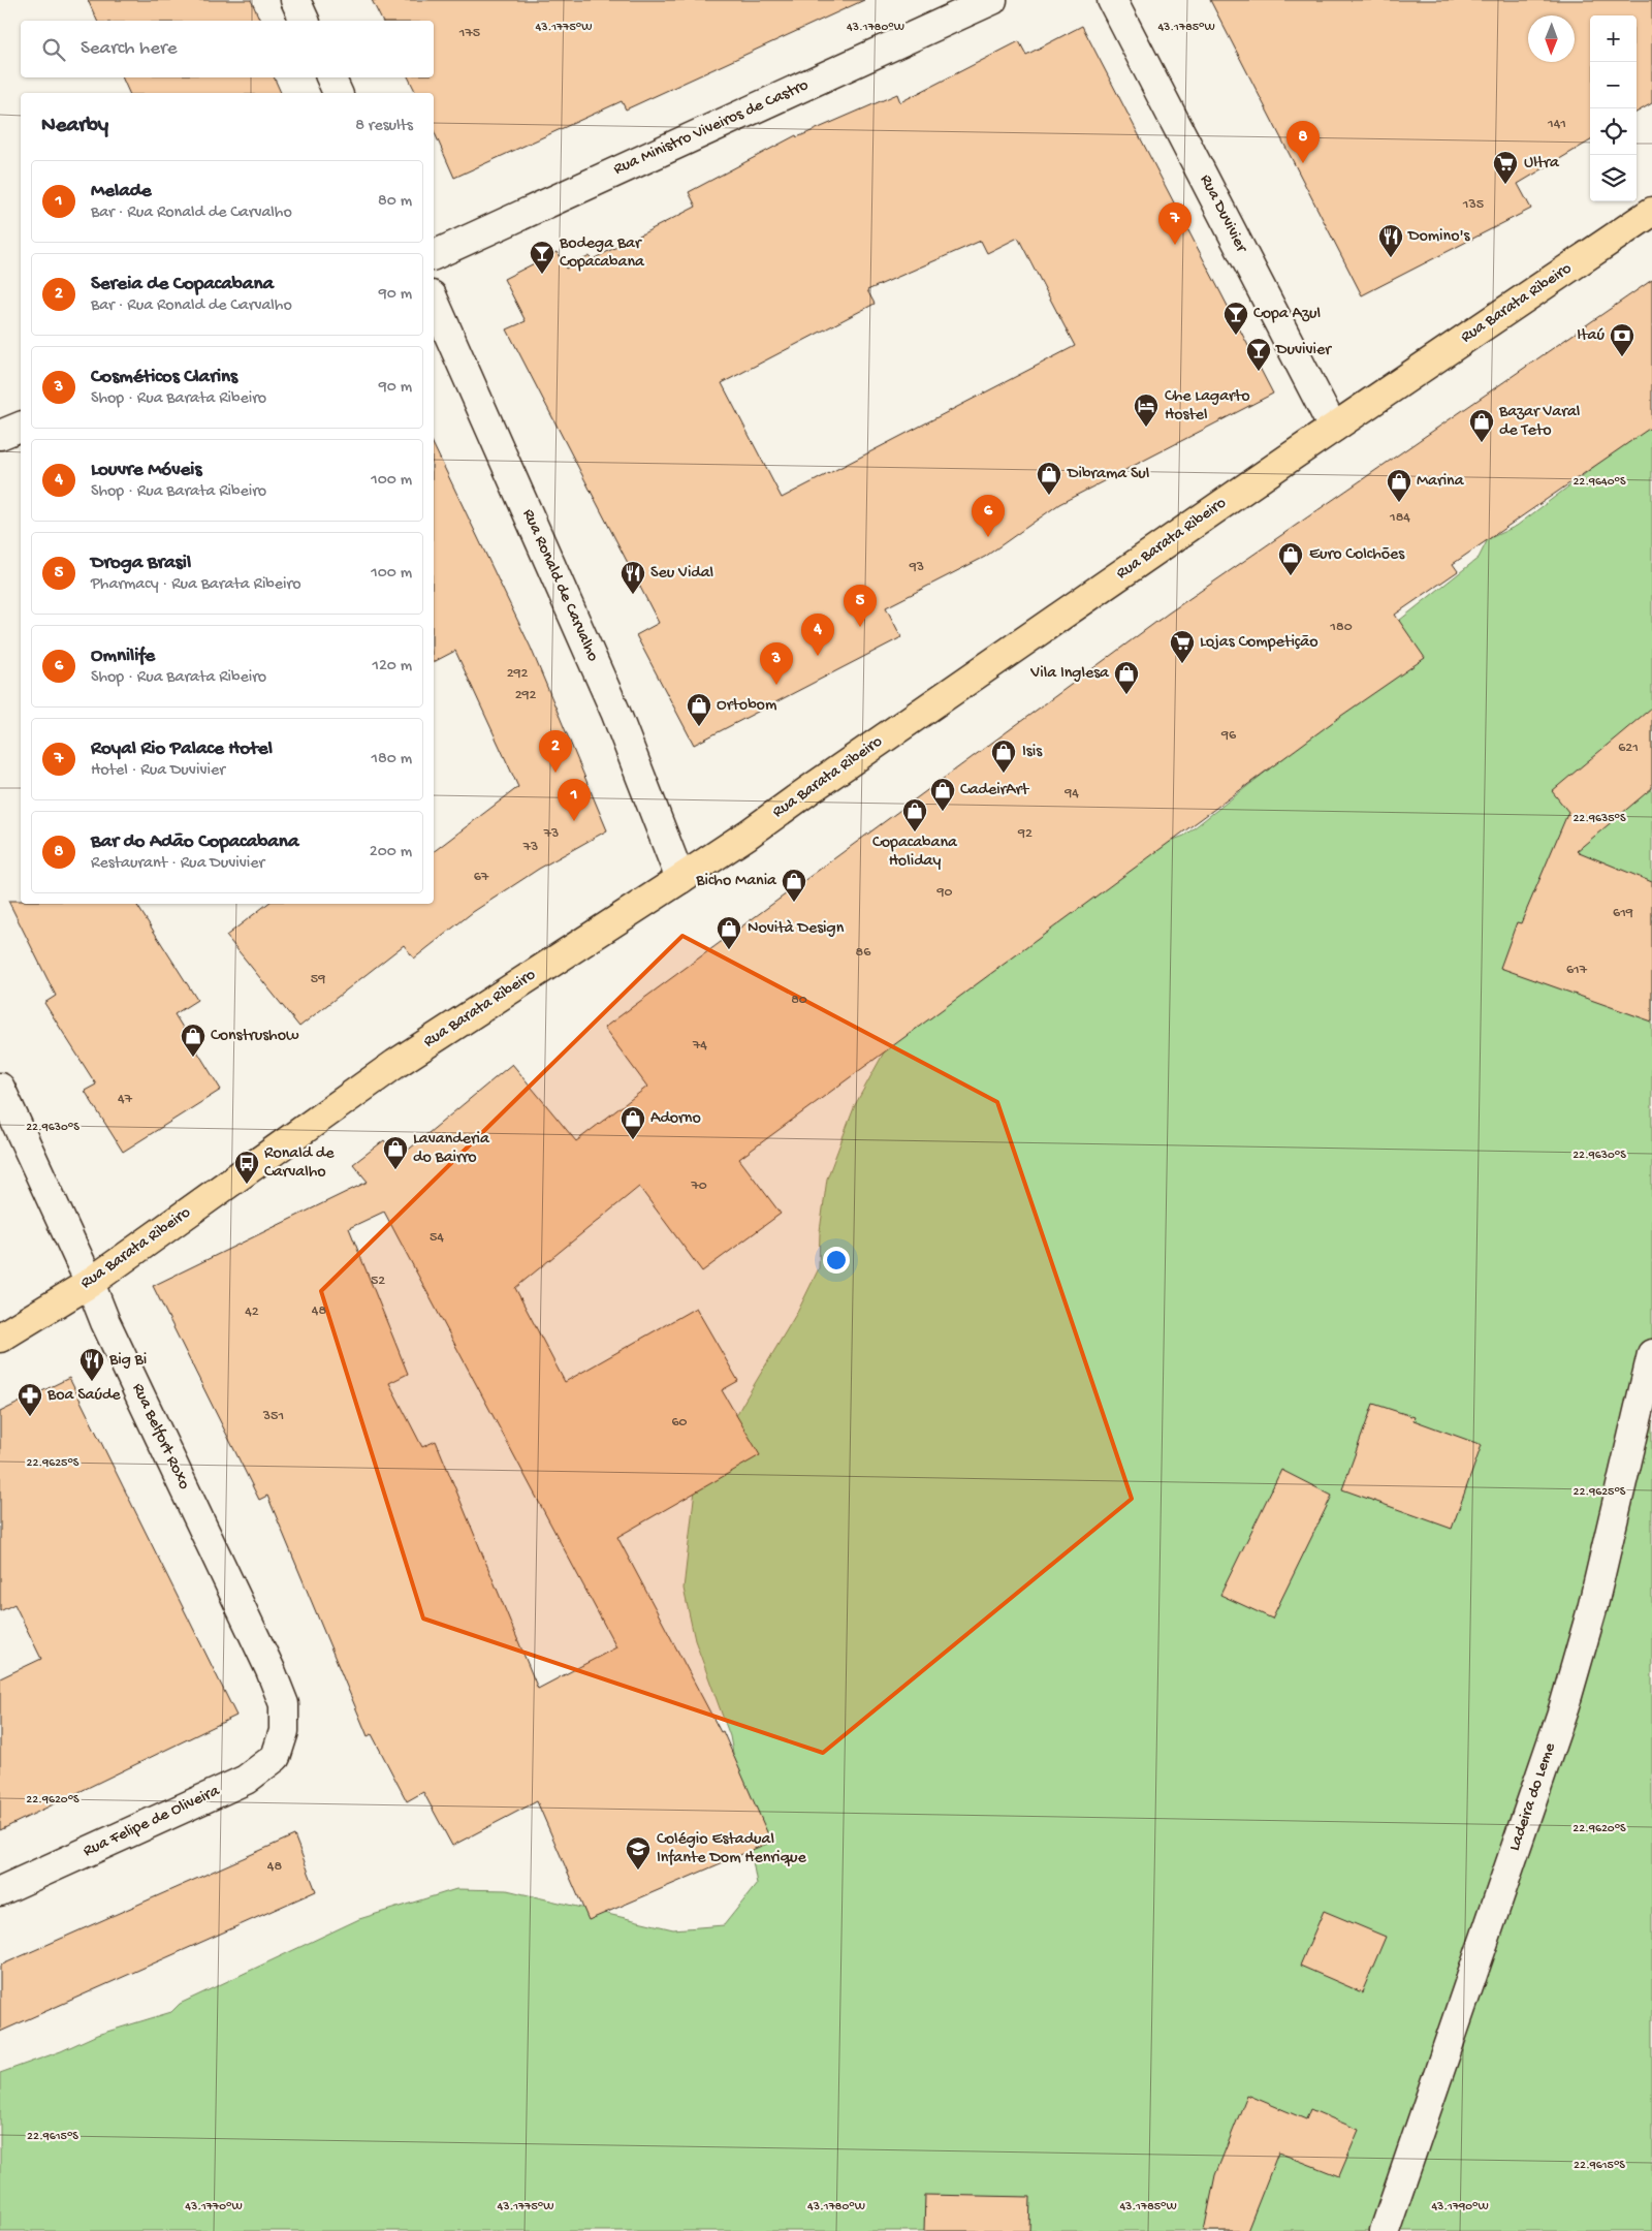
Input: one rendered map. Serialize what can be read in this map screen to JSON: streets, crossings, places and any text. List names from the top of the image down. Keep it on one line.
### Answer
{"streets":{"main road":["Rua Barata Ribeiro"],"street":["Rua Ministro Viveiros de Castro","Rua Duvivier","Rua Ronald de Carvalho","Rua Belfort Roxo","Ladeira do Leme","Rua Felipe de Oliveira"]},"crossings":[["Rua Duvivier","Rua Barata Ribeiro"],["Rua Barata Ribeiro","Rua Ronald de Carvalho"],["Rua Barata Ribeiro","Rua Belfort Roxo"],["Rua Belfort Roxo","Rua Felipe de Oliveira"]],"places":{"supermarket":["Ultra","Lojas Competição"],"restaurant":["Domino's","Seu Vidal","Big Bi"],"bar":["Bodega Bar Copacabana","Copa Azul","Duvivier"],"bank":["Itaú"],"hotel":["Che Lagarto Hostel"],"shop":["Bazar Varal de Teto","Dibrama Sul","Marina","Euro Colchões","Vila Inglesa","Ortobom","Isis","CadeirArt","Copacabana Holiday","Bicho Mania","Novità Design","Construshow","Adorno","Lavanderia do Bairro"],"bus stop":["Ronald de Carvalho"],"pharmacy":["Boa Saúde"],"school or university":["Colégio Estadual Infante Dom Henrique"]},"house_numbers":["175","141","135","184","93","180","292","292","96","621","94","73","92","73","67","90","619","86","617","59","80","74","47","70","54","52","48","42","351","60","48"],"north":"bottom","page":{"map_buttons":["+","−"],"search":"Search here","heading":["Nearby","8 results"],"pins":["8","7","6","5","4","3","2","1"],"list":[{"mark":"1","name":"Melade","note":"Bar · Rua Ronald de Carvalho","value":"80 m"},{"mark":"2","name":"Sereia de Copacabana","note":"Bar · Rua Ronald de Carvalho","value":"90 m"},{"mark":"3","name":"Cosméticos Clarins","note":"Shop · Rua Barata Ribeiro","value":"90 m"},{"mark":"4","name":"Louvre Móveis","note":"Shop · Rua Barata Ribeiro","value":"100 m"},{"mark":"5","name":"Droga Brasil","note":"Pharmacy · Rua Barata Ribeiro","value":"100 m"},{"mark":"6","name":"Omnilife","note":"Shop · Rua Barata Ribeiro","value":"120 m"},{"mark":"7","name":"Royal Rio Palace Hotel","note":"Hotel · Rua Duvivier","value":"180 m"},{"mark":"8","name":"Bar do Adão Copacabana","note":"Restaurant · Rua Duvivier","value":"200 m"}]},"coordinates":["43.1775°W","43.1780°W","43.1785°W","22.9640°S","22.9635°S","22.9630°S","22.9625°S","22.9620°S","22.9615°S","43.1770°W","43.1790°W"]}
